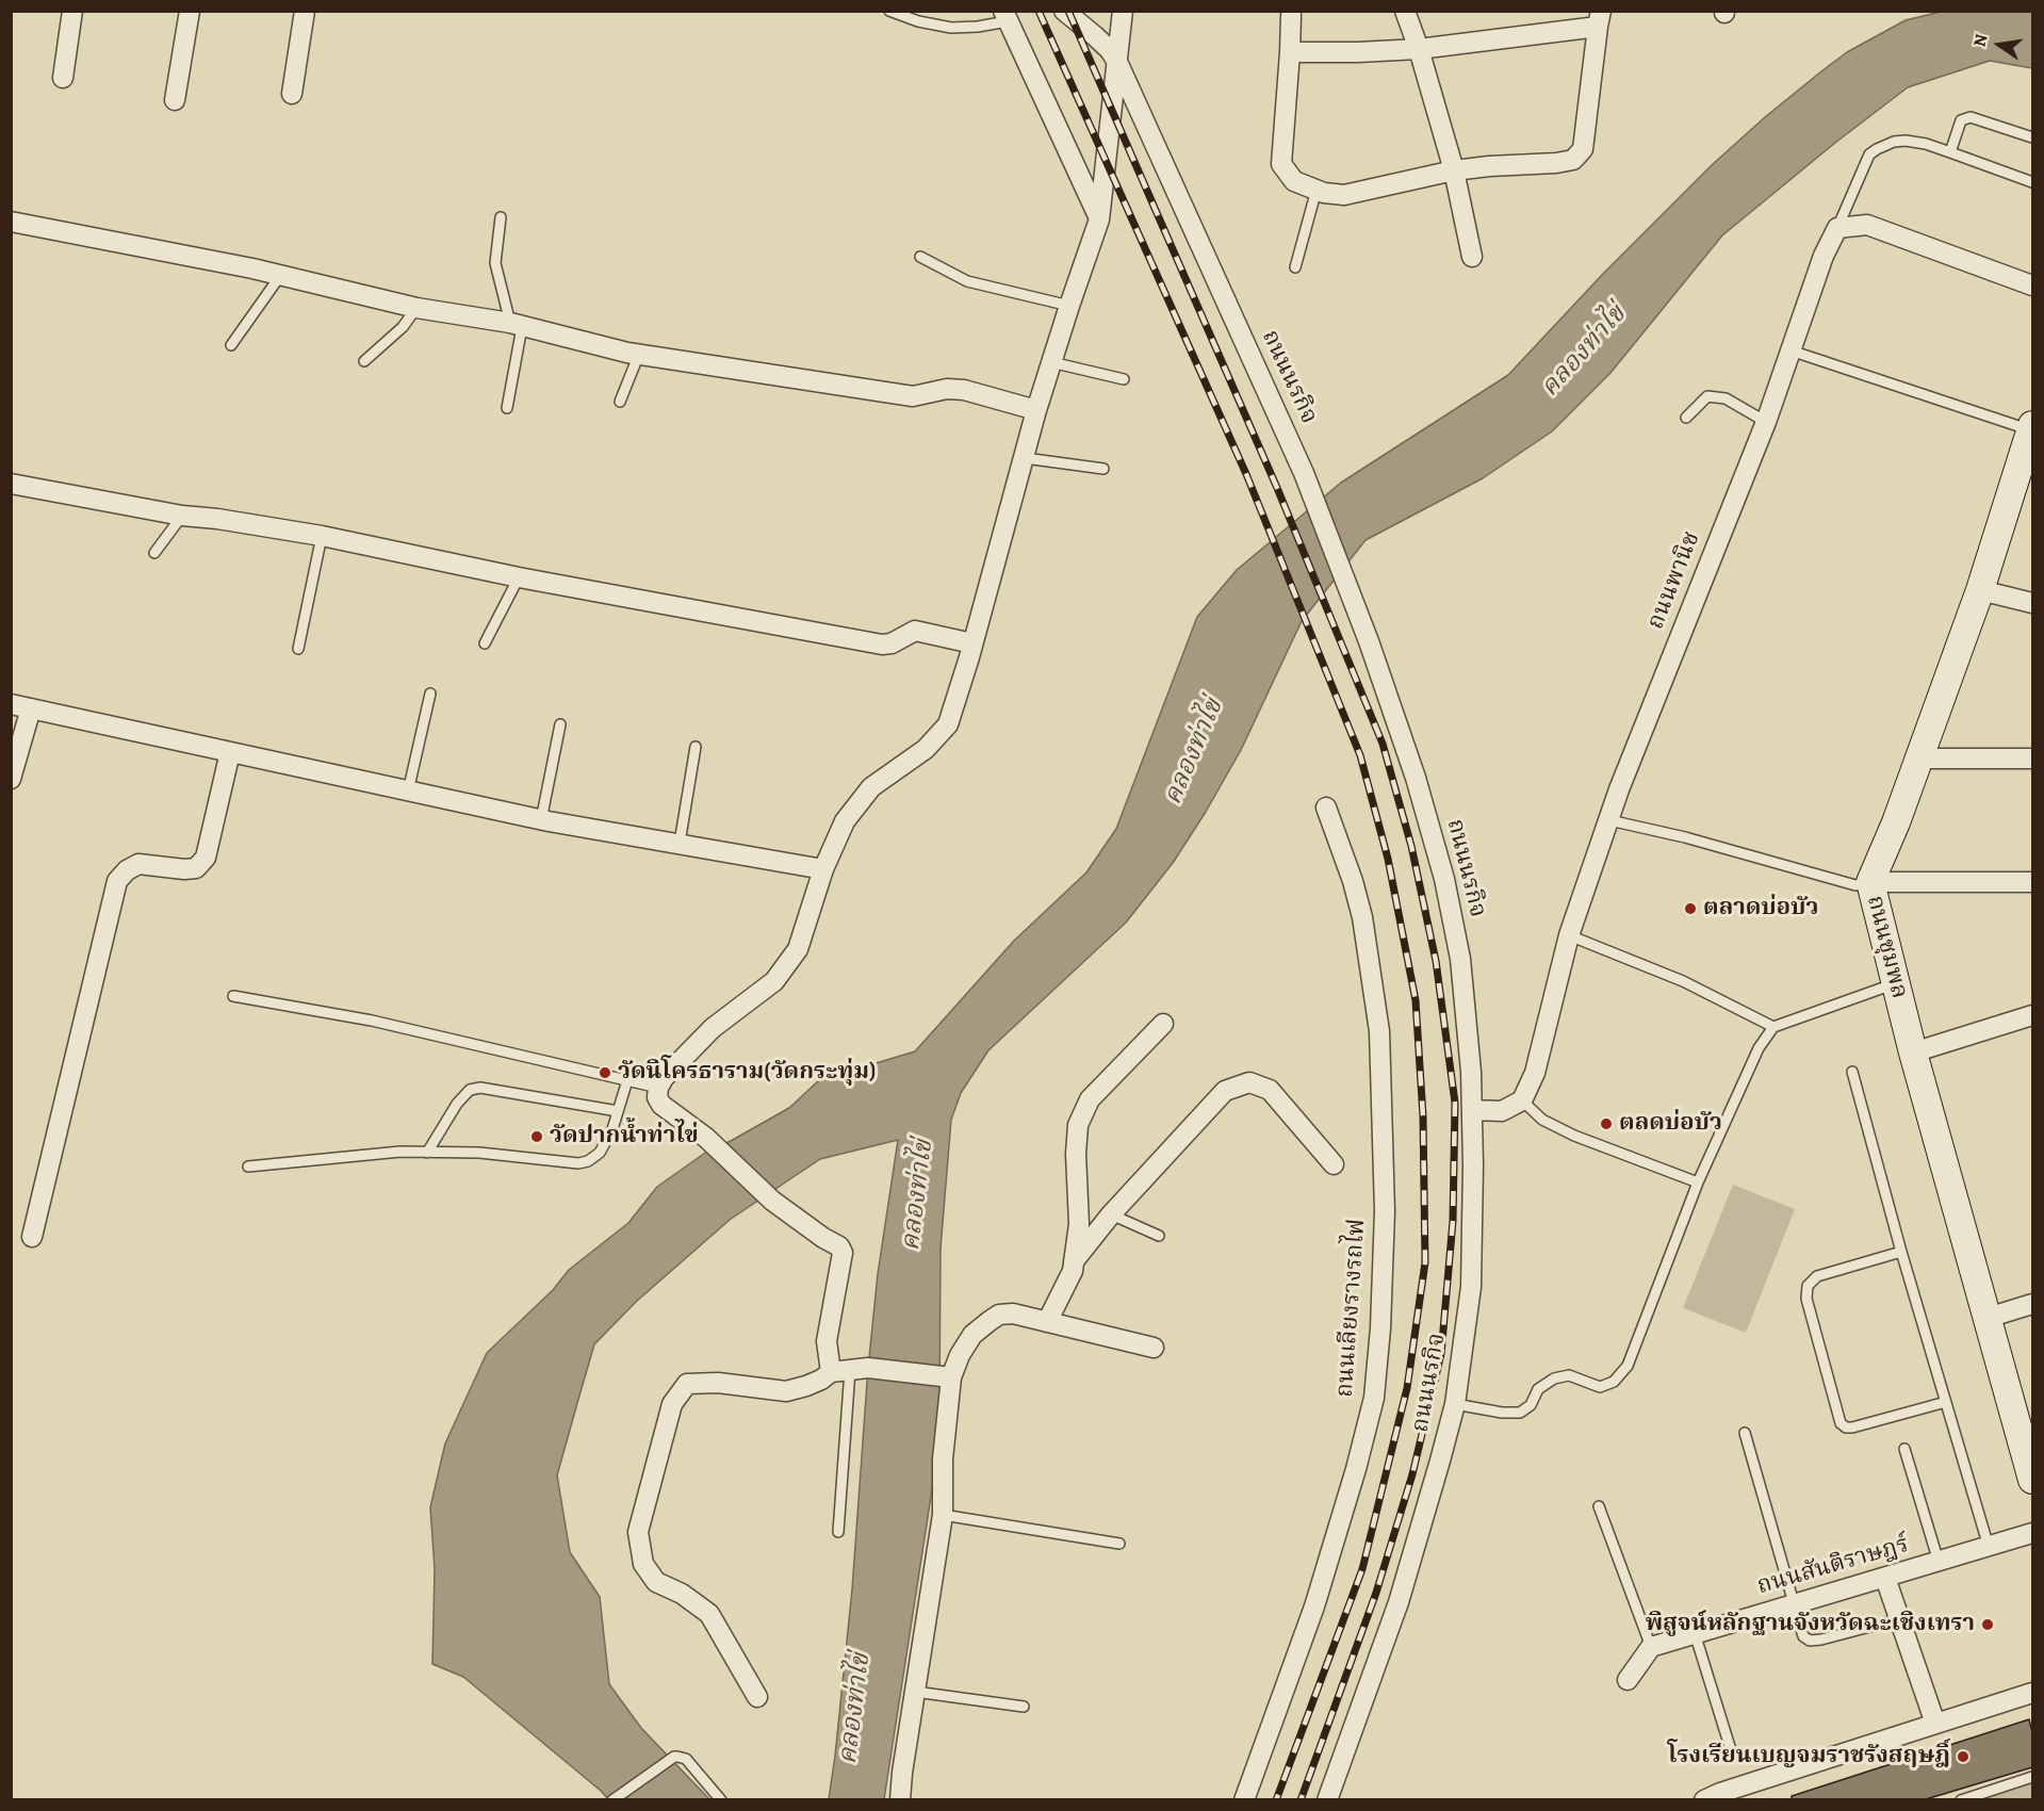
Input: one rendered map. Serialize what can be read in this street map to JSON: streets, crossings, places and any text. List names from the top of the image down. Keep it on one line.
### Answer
{"streets":{"main road":["ถนนชุมพล"],"street":["ถนนนรกิจ","ถนนพานิช","ถนนเลียงรางรถไฟ","ถนนสันติราษฎร์"]},"water":["คลองท่าไข่"],"places":["ตลาดบ่อบัว","วัดนิโครธาราม(วัดกระทุ่ม)","ตลดบ่อบัว","วัดปากน้ำท่าไข่","พิสูจน์หลักฐานจังหวัดฉะเชิงเทรา","โรงเรียนเบญจมราชรังสฤษฎิ์"],"north":"left"}
